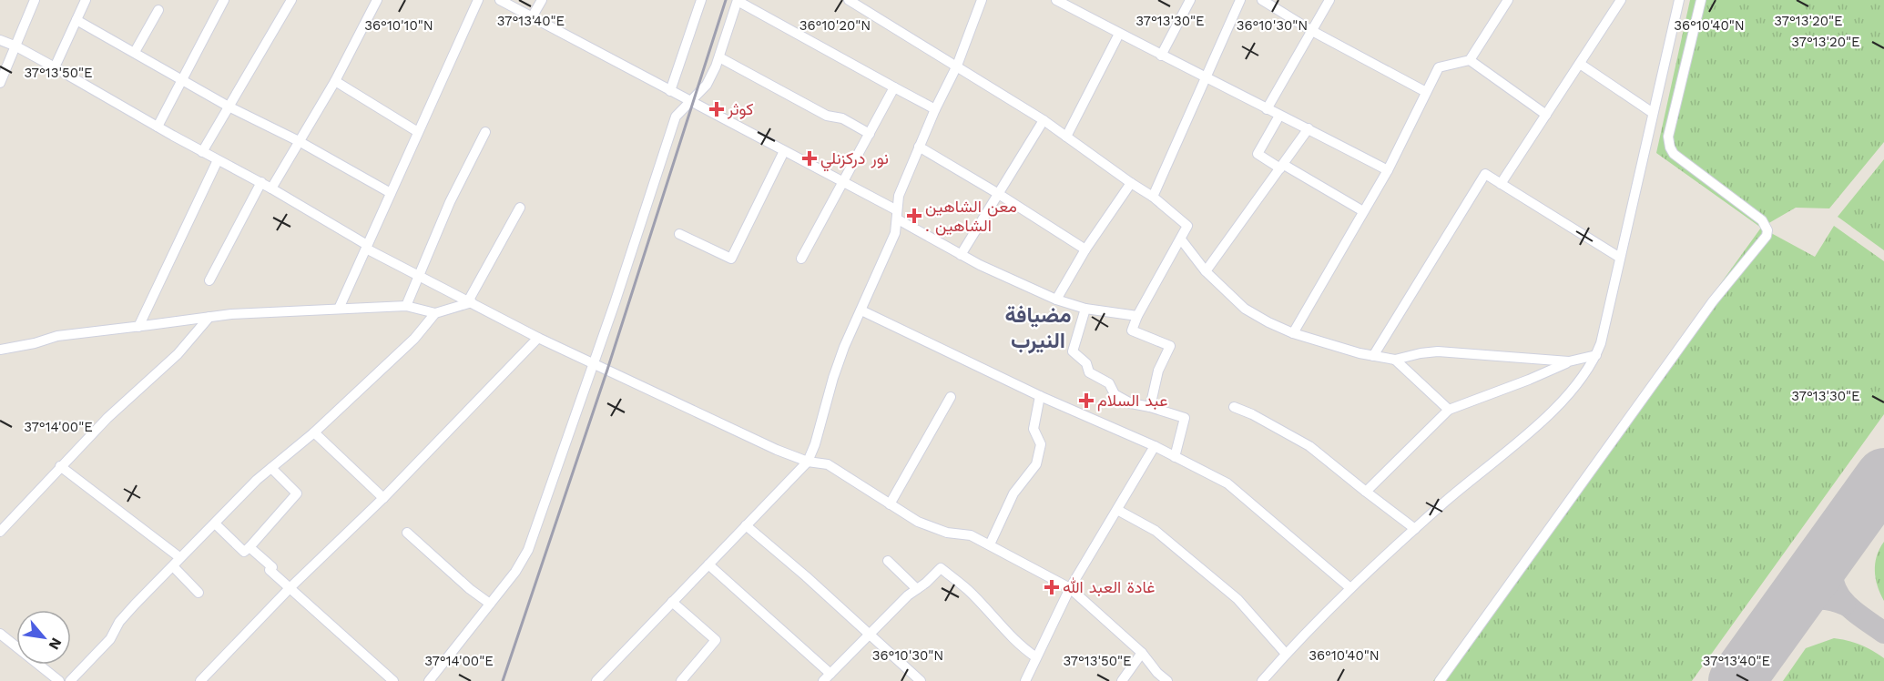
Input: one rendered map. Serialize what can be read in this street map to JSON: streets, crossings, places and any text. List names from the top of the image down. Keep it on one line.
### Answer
{"districts":["مضيافة النيرب"],"places":{"health":["كوثر","نور دركزنلي","معن الشاهين . الشاهين","عبد السلام","غادة العبد الله"]},"north":"bottom right","coordinates":["37°13'40\"E","37°13'30\"E","37°13'20\"E","36°10'10\"N","36°10'20\"N","36°10'30\"N","36°10'40\"N","37°13'50\"E","37°14'00\"E"]}
